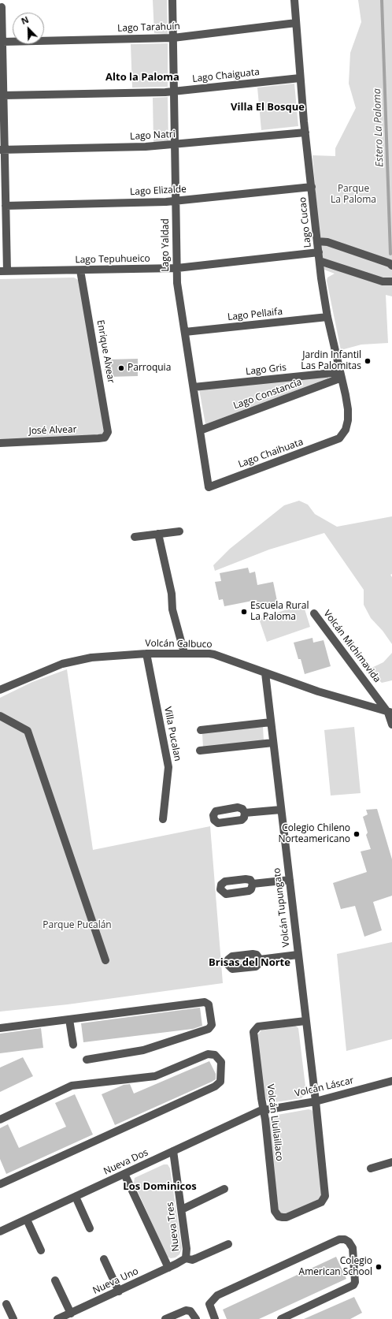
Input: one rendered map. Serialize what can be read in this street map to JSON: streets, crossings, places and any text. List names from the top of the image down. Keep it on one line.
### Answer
{"streets":{"street":["Lago Tarahuín","Lago Chaiguata","Lago Natri","Lago Elizalde","Lago Cucao","Lago Yaldad","Lago Tepuhueico","Lago Pellaifa","Enrique Alvear","Lago Gris","Lago Constancia","José Alvear","Lago Chaihuata","Volcán Calbuco","Volcán Michimavida","Villa Pucalan","Volcán Tupungato","Volcán Láscar","Volcán Llullaillaco","Nueva Dos","Nueva Tres","Nueva Uno"]},"crossings":[["Lago Tarahuín","Lago Cucao"],["Lago Tarahuín","Lago Yaldad"],["Lago Chaiguata","Lago Cucao"],["Lago Chaiguata","Lago Yaldad"],["Lago Natri","Lago Cucao"],["Lago Natri","Lago Yaldad"],["Lago Elizalde","Lago Cucao"],["Lago Elizalde","Lago Yaldad"],["Lago Cucao","Lago Tepuhueico"],["Lago Cucao","Lago Pellaifa"],["Lago Cucao","Lago Gris"],["Lago Cucao","Lago Constancia"],["Lago Cucao","Lago Chaihuata"],["Lago Yaldad","Lago Tepuhueico"],["Lago Yaldad","Lago Pellaifa"],["Lago Yaldad","Lago Gris"],["Lago Yaldad","Lago Constancia"],["Lago Yaldad","Lago Chaihuata"],["Lago Tepuhueico","Enrique Alvear"],["Enrique Alvear","José Alvear"],["Lago Gris","Lago Constancia"],["Volcán Calbuco","Volcán Michimavida"],["Volcán Calbuco","Villa Pucalan"],["Volcán Calbuco","Volcán Tupungato"],["Volcán Tupungato","Volcán Láscar"],["Volcán Tupungato","Volcán Llullaillaco"],["Volcán Láscar","Volcán Llullaillaco"],["Volcán Láscar","Nueva Dos"],["Volcán Llullaillaco","Nueva Dos"],["Nueva Dos","Nueva Tres"],["Nueva Tres","Nueva Uno"]],"districts":["Alto la Paloma","Villa El Bosque","Brisas del Norte","Los Dominicos"],"water":["Estero La Paloma"],"parks":["Parque La Paloma","Parque Pucalán"],"places":["Jardin Infantil Las Palomitas","Parroquia","Escuela Rural La Paloma","Colegio Chileno Norteamericano","Colegio American School"],"north":"top left"}
